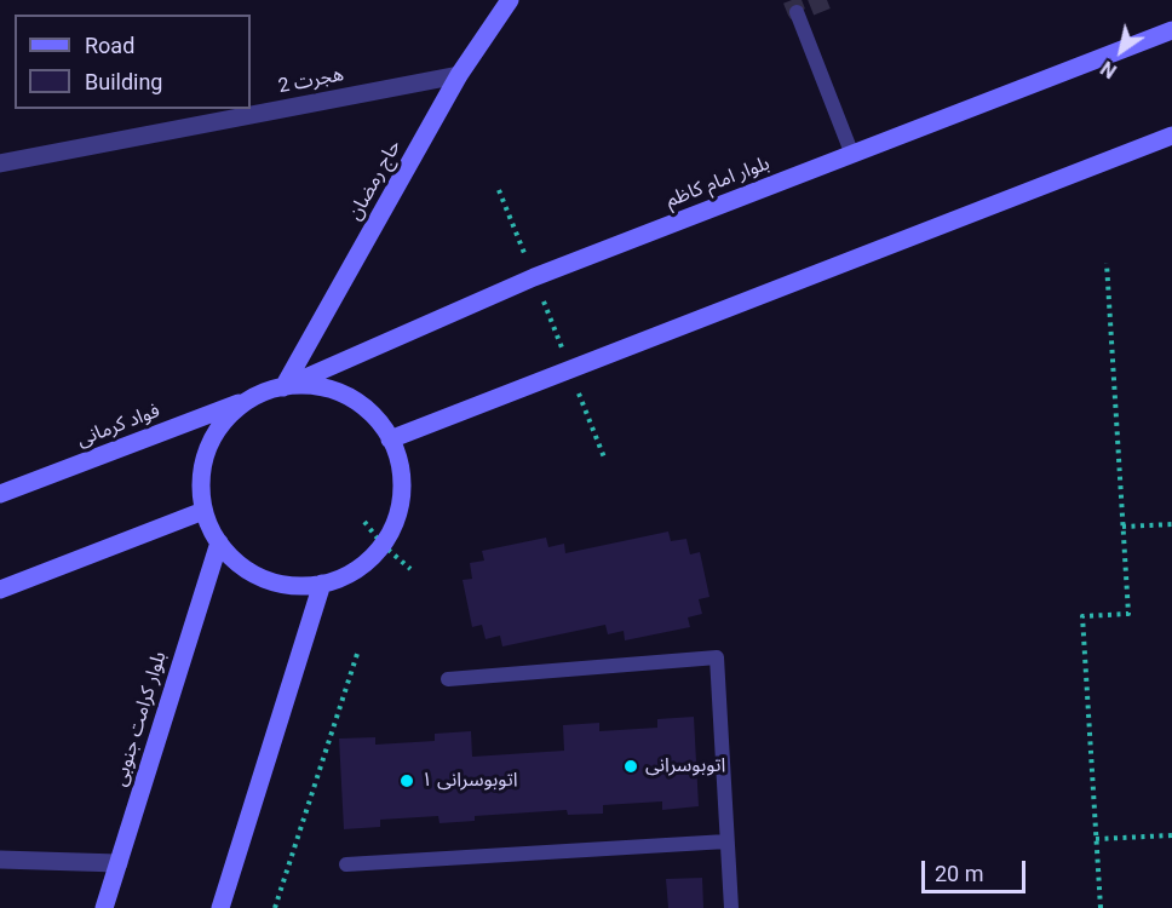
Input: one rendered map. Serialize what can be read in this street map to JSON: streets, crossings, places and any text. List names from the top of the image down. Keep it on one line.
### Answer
{"streets":{"street":["هجرت 2","حاج رمضان","بلوار امام کاظم","فواد کرمانی","بلوار کرامت جنوبی"]},"crossings":[["هجرت 2","حاج رمضان"],["حاج رمضان","بلوار امام کاظم"],["حاج رمضان","فواد کرمانی"],["حاج رمضان","بلوار کرامت جنوبی"],["بلوار امام کاظم","فواد کرمانی"],["بلوار امام کاظم","بلوار کرامت جنوبی"],["فواد کرمانی","بلوار کرامت جنوبی"]],"places":["اتوبوسرانی","اتوبوسرانی ۱"],"legend":["Road","Building"],"scale_bar":"20 m","north":"bottom left"}
